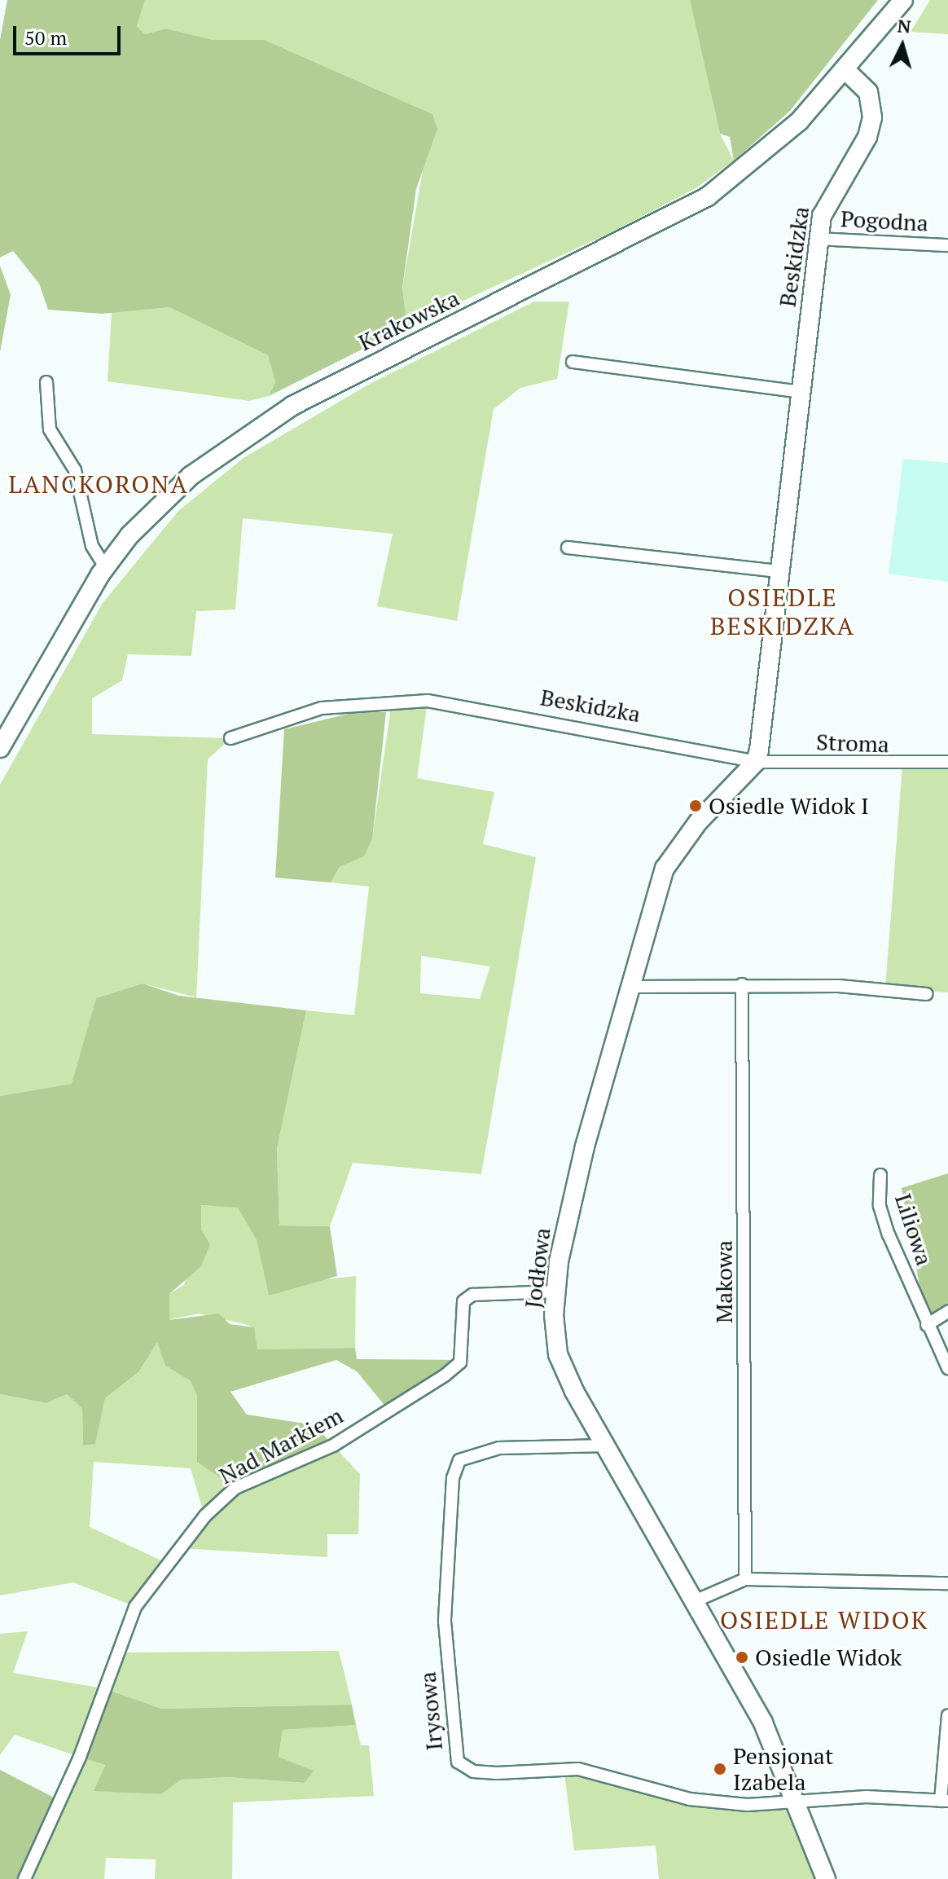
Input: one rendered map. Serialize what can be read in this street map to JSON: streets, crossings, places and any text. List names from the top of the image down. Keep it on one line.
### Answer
{"streets":{"street":["Pogodna","Beskidzka","Krakowska","Stroma","Liliowa","Jodłowa","Makowa","Nad Markiem","Irysowa"]},"crossings":[["Pogodna","Beskidzka"],["Beskidzka","Krakowska"],["Beskidzka","Stroma"],["Beskidzka","Jodłowa"],["Stroma","Jodłowa"],["Jodłowa","Nad Markiem"],["Jodłowa","Irysowa"]],"districts":["LANCKORONA","OSIEDLE BESKIDZKA","OSIEDLE WIDOK"],"places":["Osiedle Widok I","Osiedle Widok","Pensjonat Izabela"],"scale_bar":"50 m","north":"top"}
